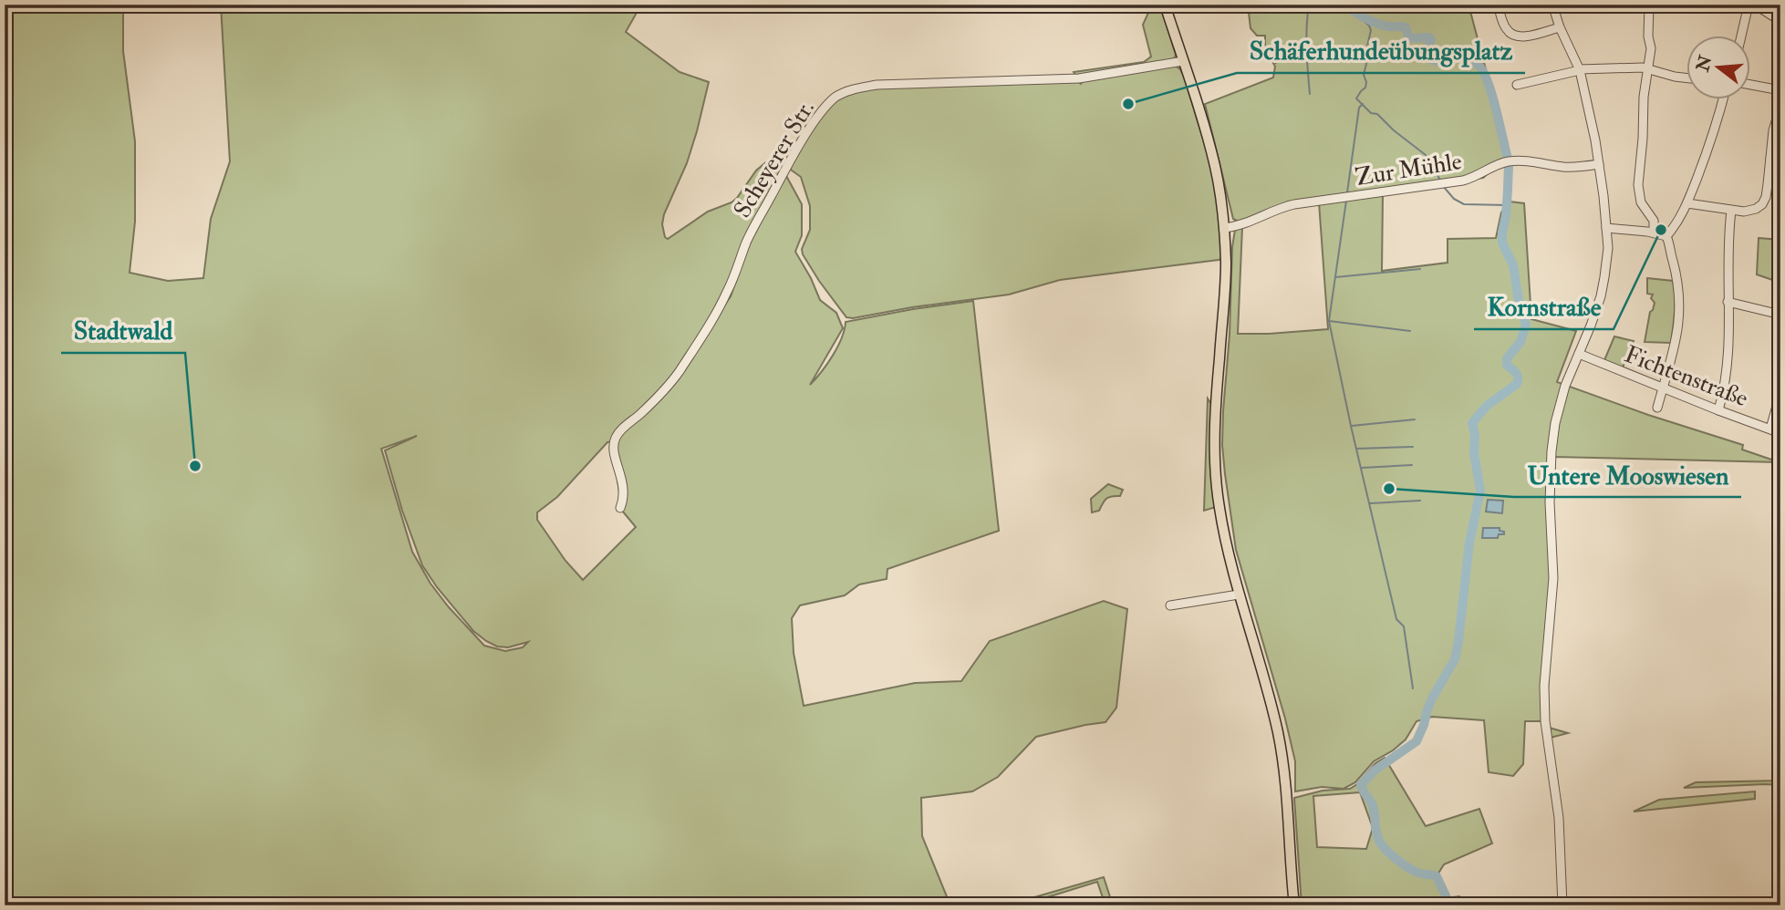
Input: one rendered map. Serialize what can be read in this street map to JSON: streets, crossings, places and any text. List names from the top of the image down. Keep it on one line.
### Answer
{"streets":{"street":["Scheyerer Str.","Zur Mühle","Fichtenstraße"]},"places":["Schäferhundeübungsplatz","Kornstraße","Stadtwald","Untere Mooswiesen"],"north":"left"}
